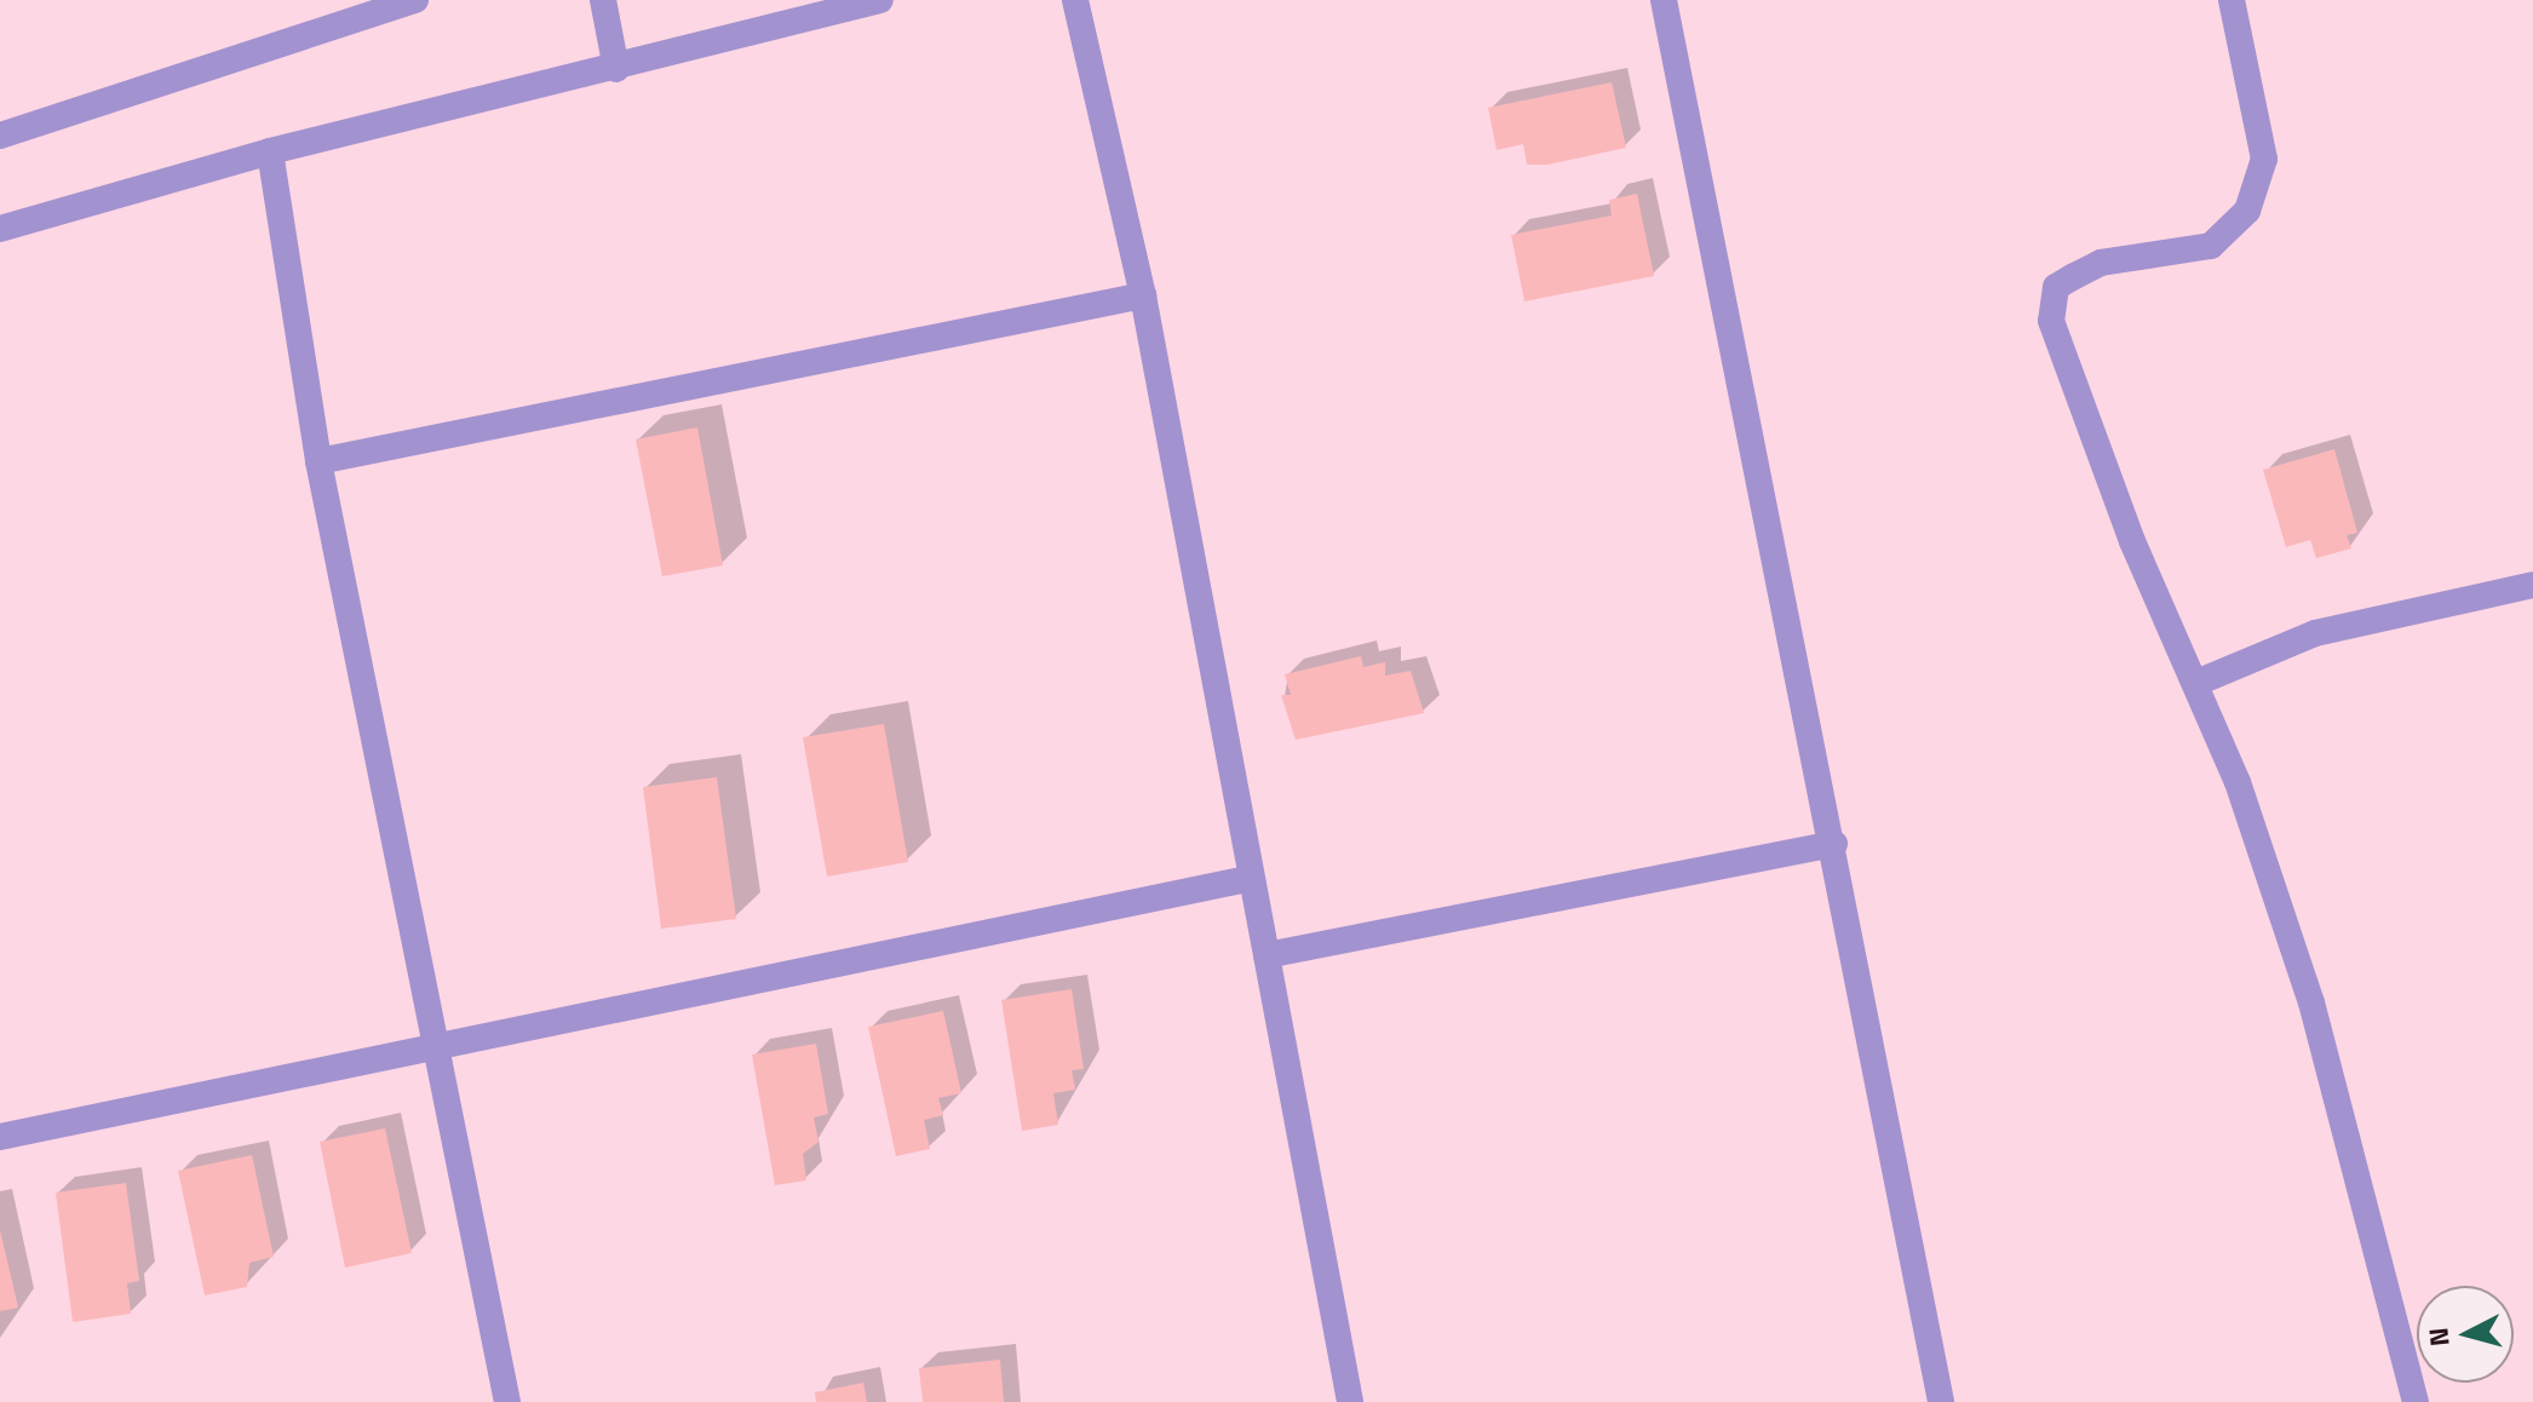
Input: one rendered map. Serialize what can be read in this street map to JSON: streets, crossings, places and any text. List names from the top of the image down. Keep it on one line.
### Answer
{"north":"left"}
